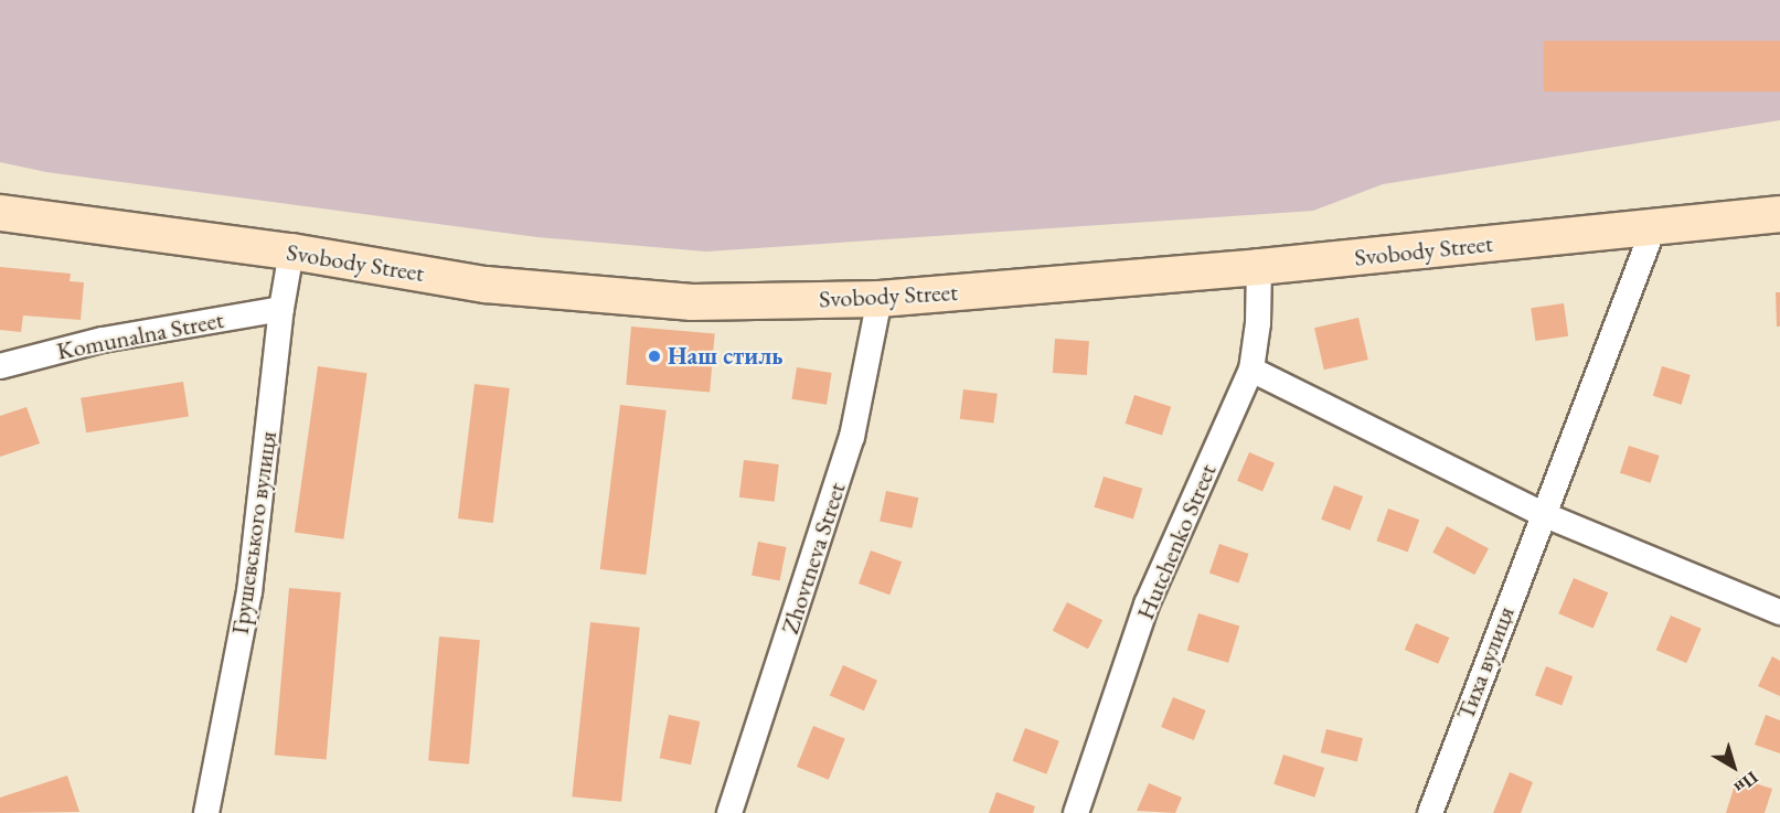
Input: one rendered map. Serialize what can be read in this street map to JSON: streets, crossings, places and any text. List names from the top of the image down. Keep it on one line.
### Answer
{"streets":{"main road":["Svobody Street"],"street":["Komunalna Street","Грушевського вулиця","Hutchenko Street","Zhovtneva Street","Тиха вулиця"]},"crossings":[["Svobody Street","Грушевського вулиця"],["Svobody Street","Hutchenko Street"],["Svobody Street","Zhovtneva Street"],["Svobody Street","Тиха вулиця"],["Komunalna Street","Грушевського вулиця"]],"places":["Наш стиль"],"north":"bottom right"}
